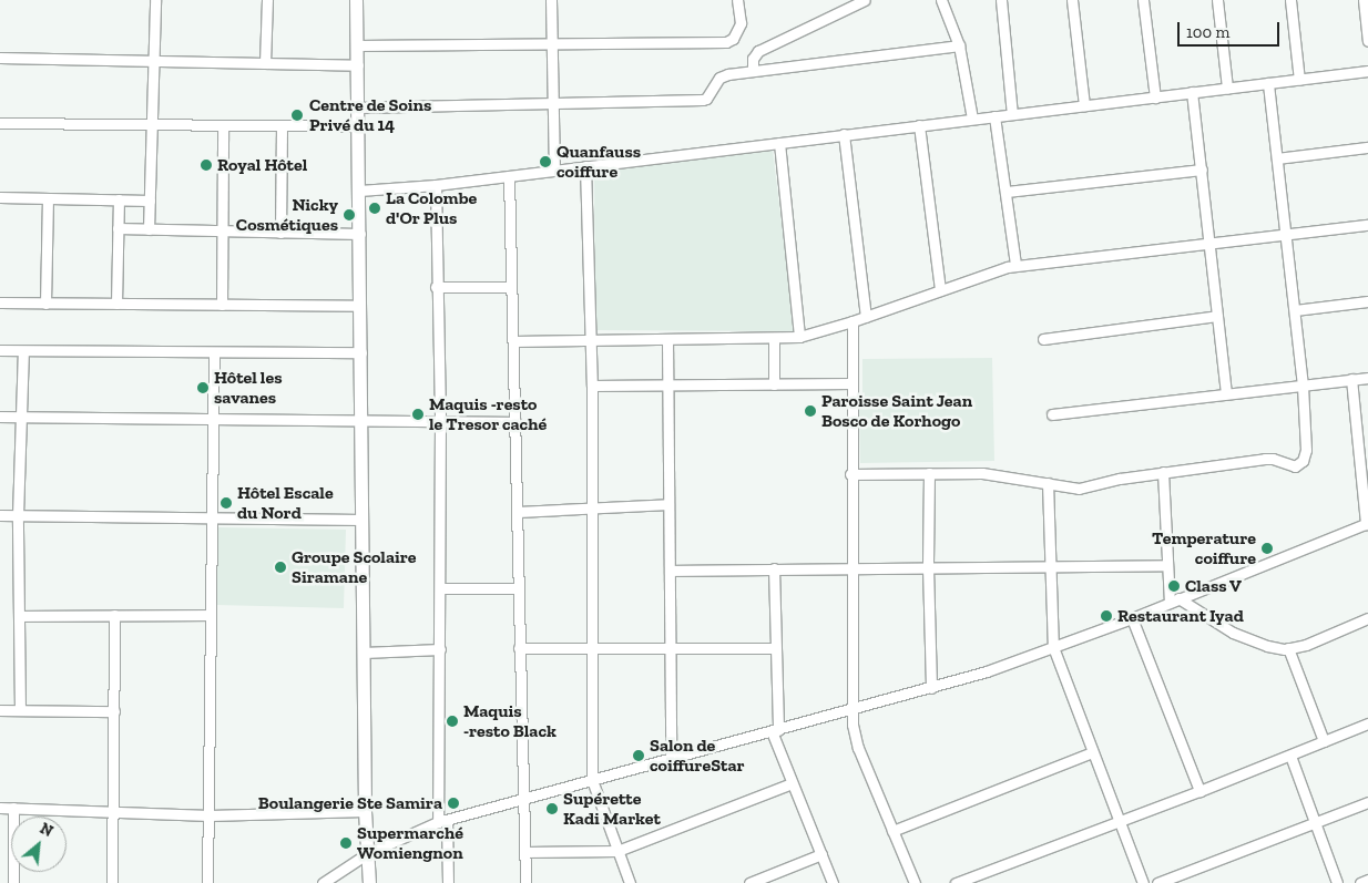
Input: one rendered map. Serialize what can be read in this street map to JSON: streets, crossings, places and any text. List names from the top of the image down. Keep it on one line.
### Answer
{"places":["Centre de Soins Privé du 14","Quanfauss coiffure","Royal Hôtel","La Colombe d'Or Plus","Nicky Cosmétiques","Hôtel les savanes","Paroisse Saint Jean Bosco de Korhogo","Maquis -resto le Tresor caché","Hôtel Escale du Nord","Temperature coiffure","Groupe Scolaire Siramane","Class V","Restaurant Iyad","Maquis -resto Black","Salon de coiffureStar","Boulangerie Ste Samira","Supérette Kadi Market","Supermarché Womiengnon"],"scale_bar":"100 m","north":"top right"}
